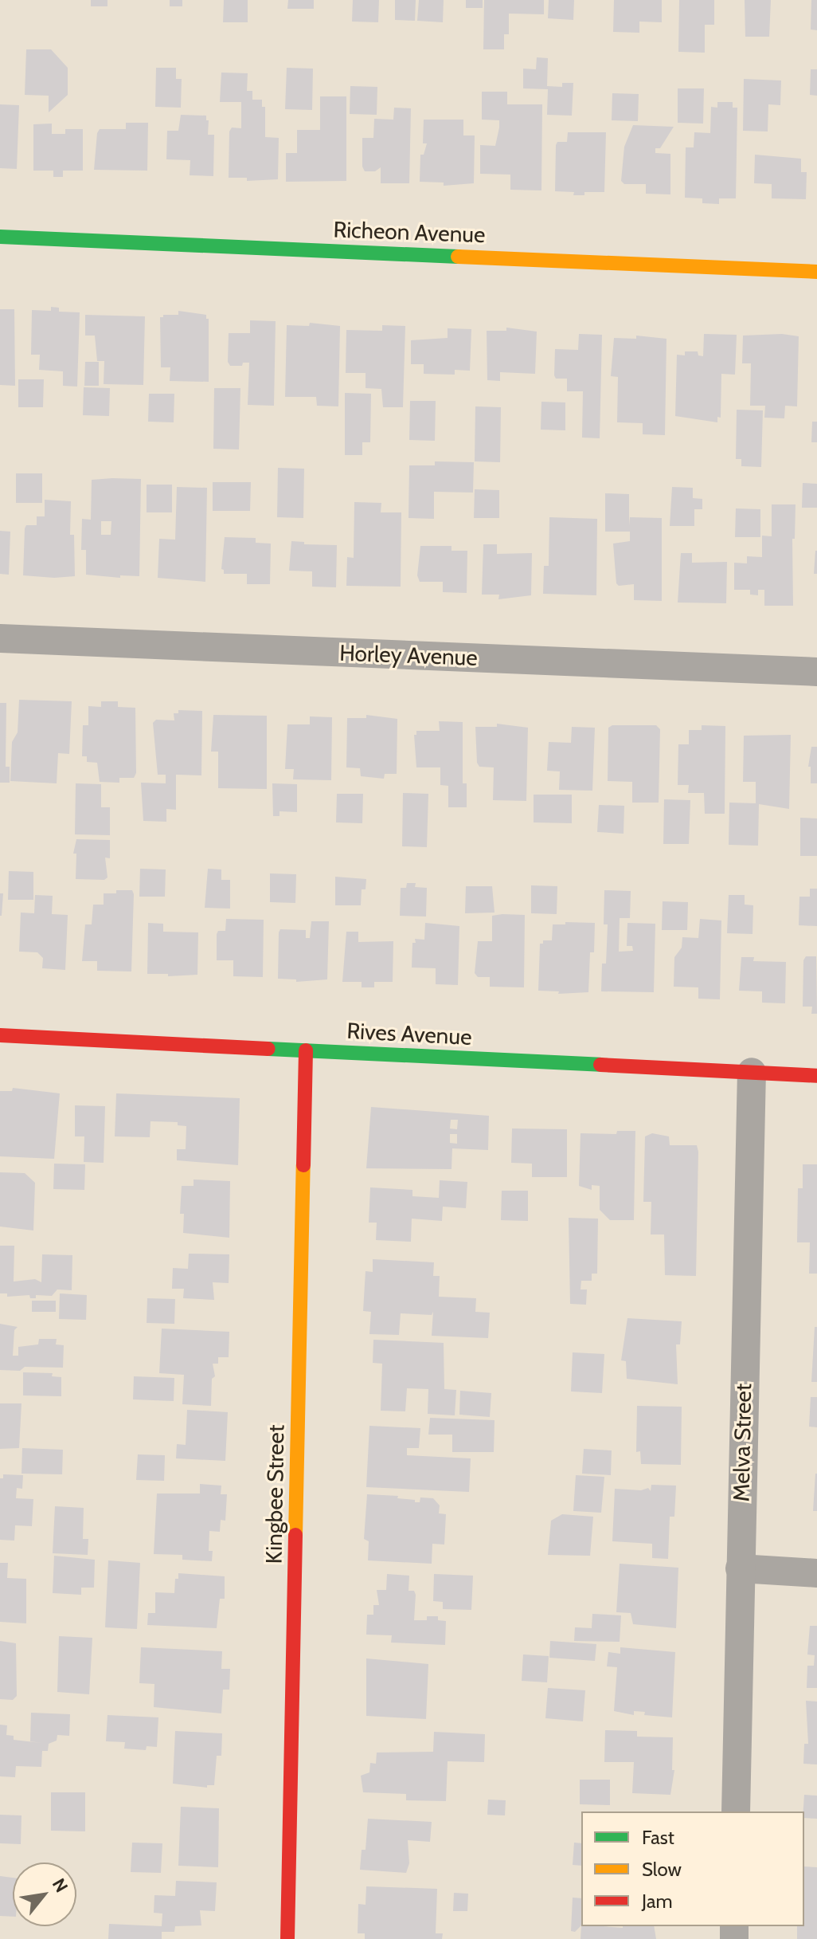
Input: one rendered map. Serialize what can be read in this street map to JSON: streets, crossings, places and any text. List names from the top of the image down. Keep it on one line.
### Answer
{"streets":{"street":["Richeon Avenue","Horley Avenue","Rives Avenue","Melva Street","Kingbee Street"]},"crossings":[["Rives Avenue","Melva Street"],["Rives Avenue","Kingbee Street"]],"legend":["Fast","Slow","Jam"],"north":"top right"}
